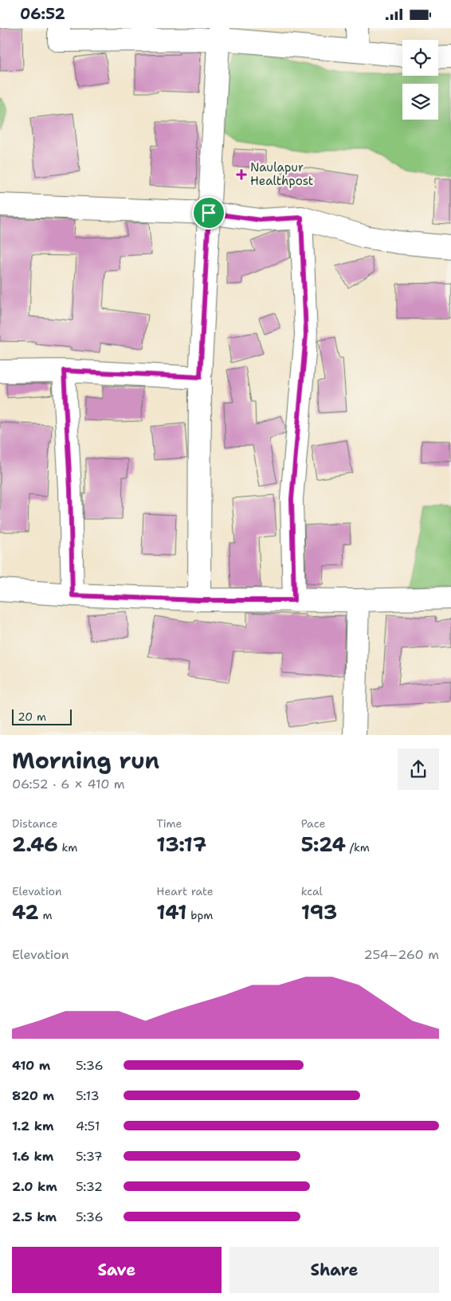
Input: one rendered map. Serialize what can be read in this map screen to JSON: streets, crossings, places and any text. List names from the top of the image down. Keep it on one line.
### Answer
{"places":{"health":["Naulapur Healthpost"]},"scale_bar":"20 m","page":{"status":"06:52","scale":"20 m","heading":["Morning run","06:52 · 6 × 410 m"],"stats":[["Distance","2.46 km"],["Time","13:17"],["Pace","5:24 /km"],["Elevation","42 m"],["Heart rate","141 bpm"],["kcal","193"]],"chart":["Elevation","254–260 m"],"list":[{"name":"410 m","note":"5:36"},{"name":"820 m","note":"5:13"},{"name":"1.2 km","note":"4:51"},{"name":"1.6 km","note":"5:37"},{"name":"2.0 km","note":"5:32"},{"name":"2.5 km","note":"5:36"}],"buttons":["Save","Share"]}}
